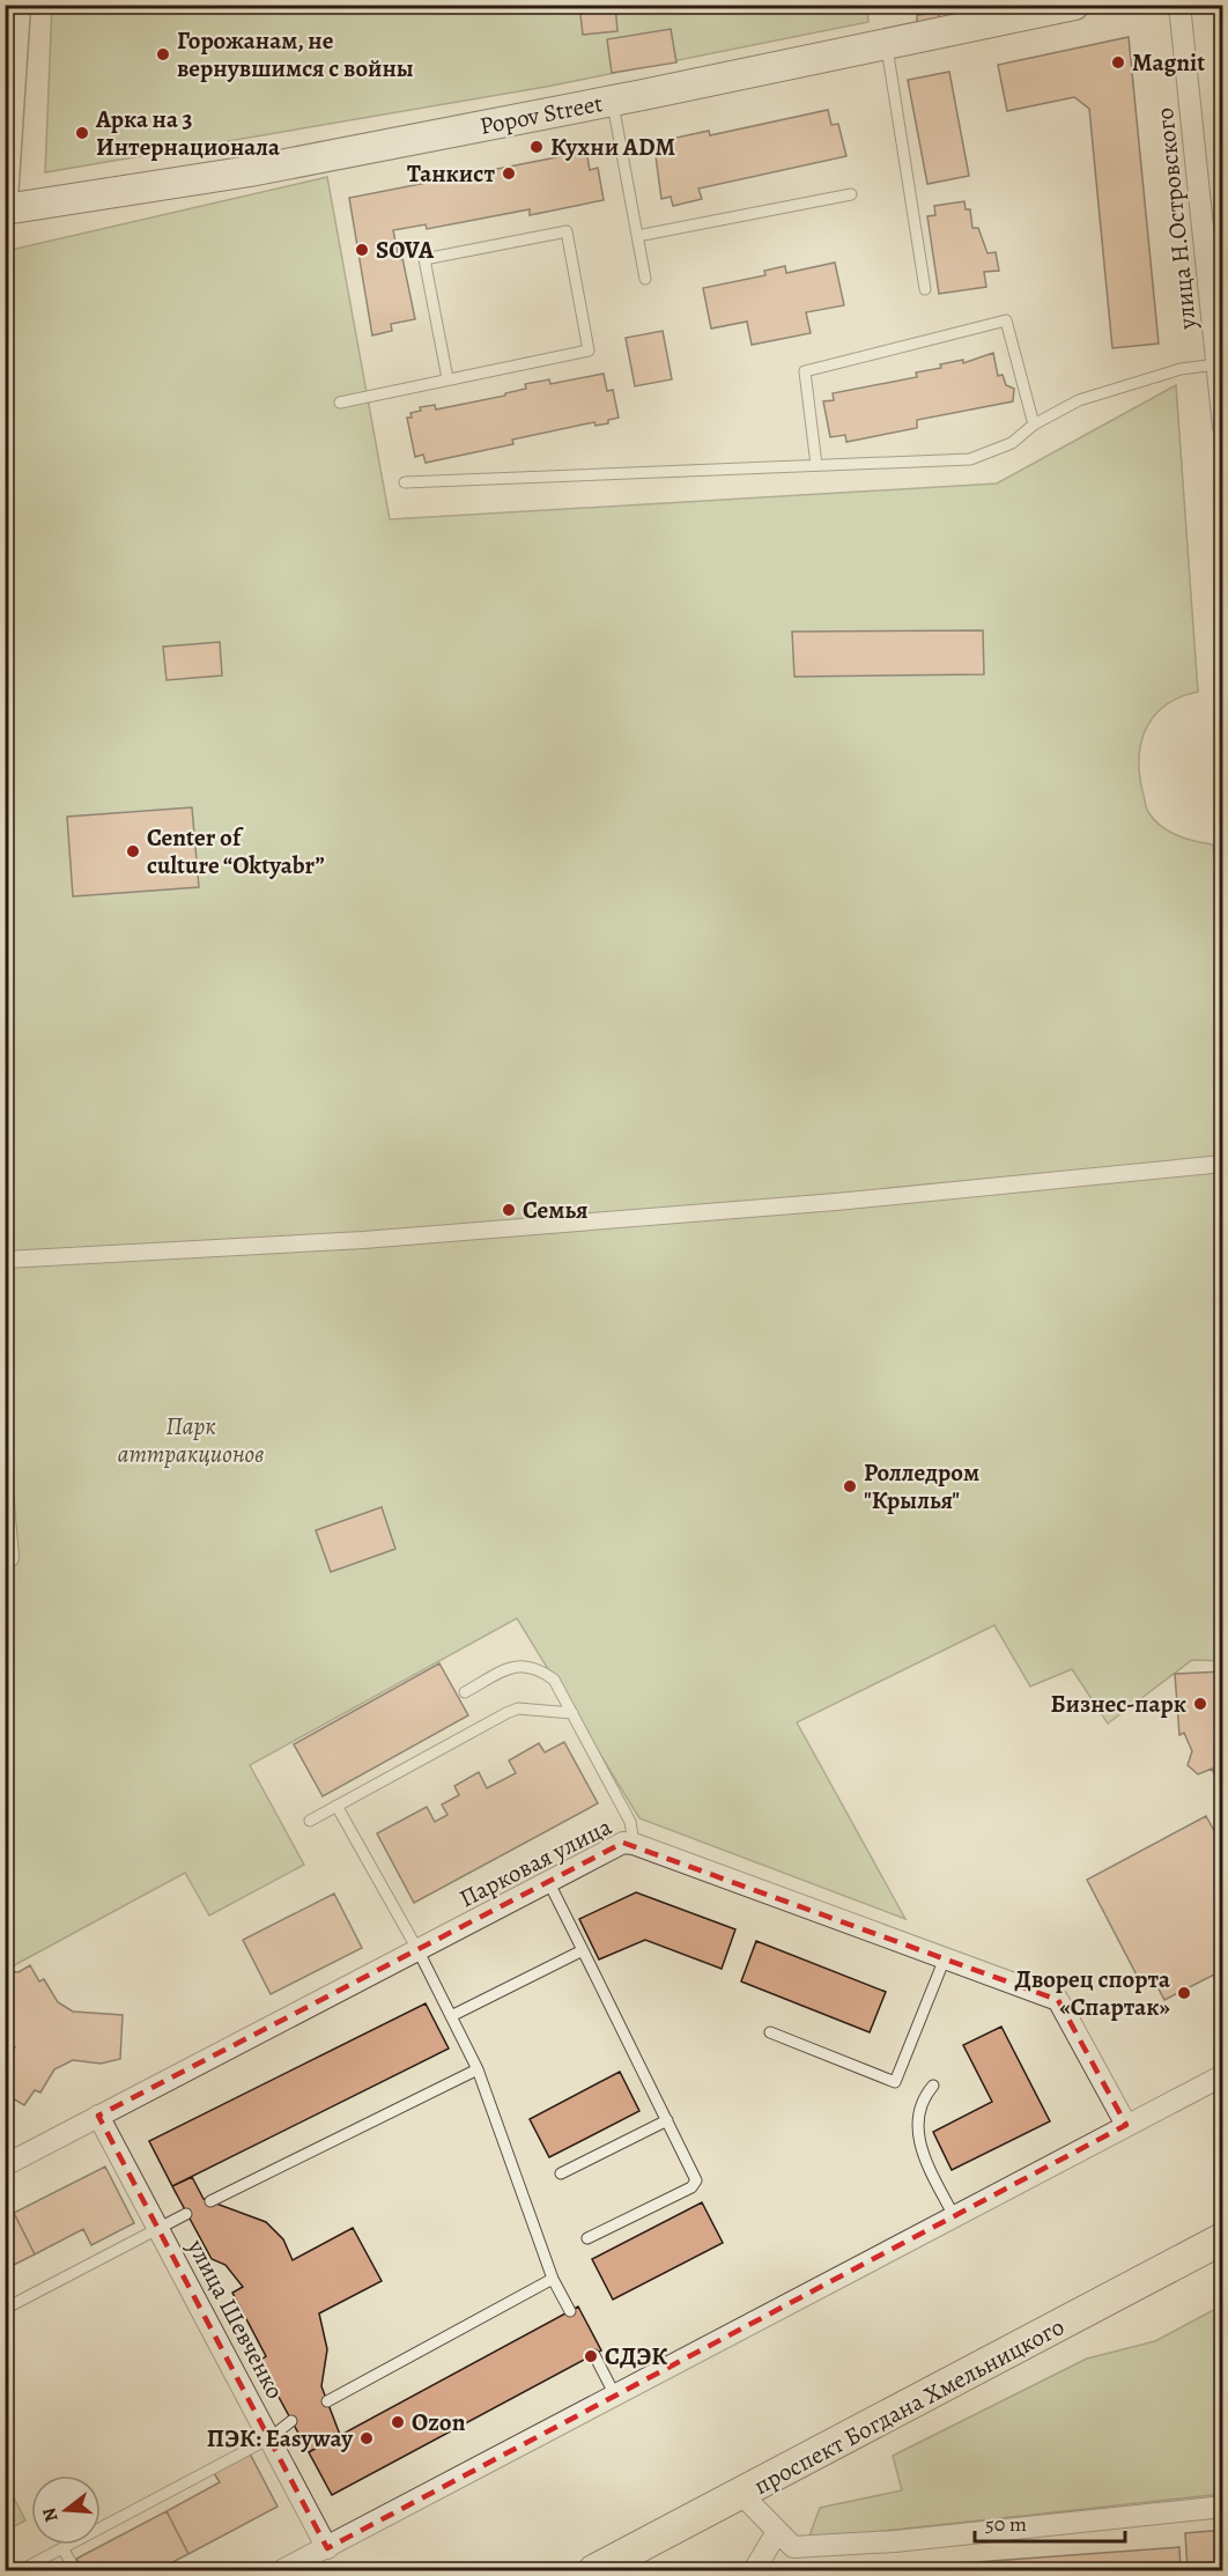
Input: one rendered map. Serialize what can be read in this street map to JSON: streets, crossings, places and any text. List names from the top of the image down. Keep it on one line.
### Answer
{"streets":{"main road":["Popov Street","проспект Богдана Хмельницкого"],"street":["улица Н.Островского","Парковая улица","улица Шевченко"]},"crossings":[["Парковая улица","улица Шевченко"]],"parks":["Парк аттракционов"],"places":["Горожанам, не вернувшимся с войны","Magnit","Арка на 3 Интернационала","Кухни ADM","Танкист","SOVA","Center of culture “Oktyabr”","Семья","Ролледром \"Крылья\"","Бизнес-парк","Дворец спорта «Спартак»","СДЭК","Ozon","ПЭК: Easyway"],"scale_bar":"50 m","north":"left"}
